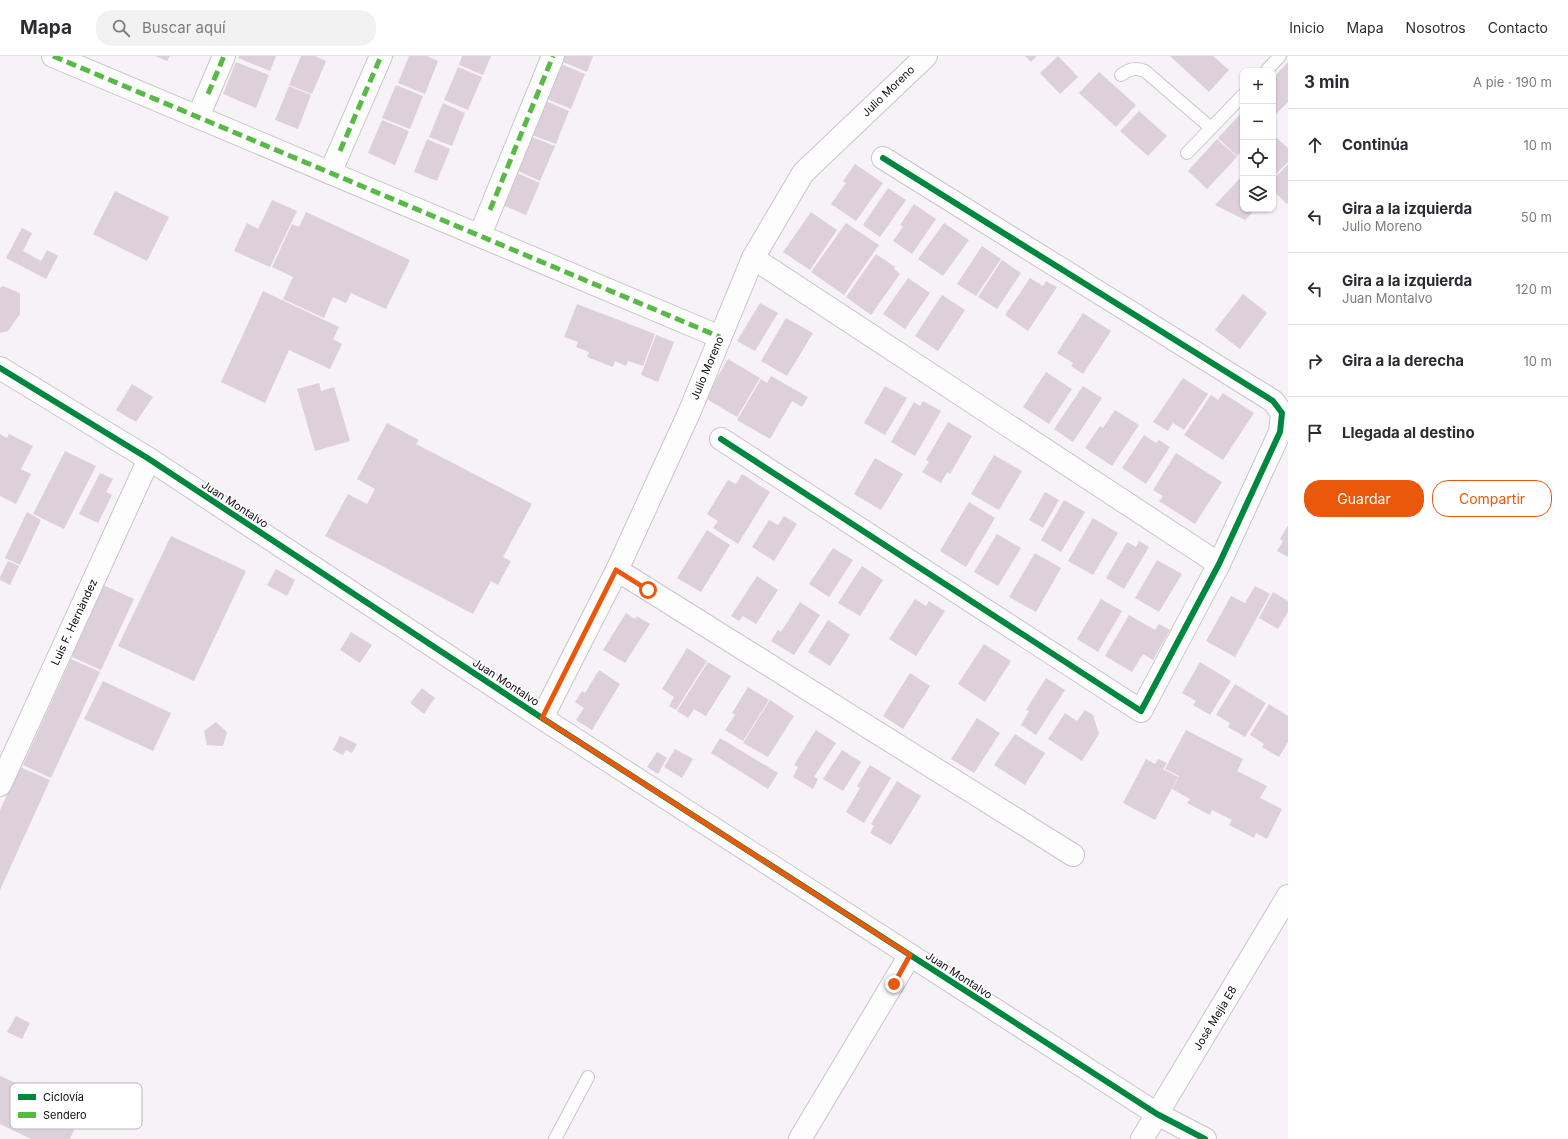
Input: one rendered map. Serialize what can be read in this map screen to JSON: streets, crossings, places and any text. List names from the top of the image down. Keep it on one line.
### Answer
{"streets":{"street":["Julio Moreno","Juan Montalvo","Luis F. Hernàndez","José Mejia E8"]},"crossings":[["Julio Moreno","Juan Montalvo"],["Juan Montalvo","Luis F. Hernàndez"],["Juan Montalvo","José Mejia E8"]],"legend":["Ciclovía","Sendero"],"page":{"header":"Mapa","search":"Buscar aquí","nav":["Inicio","Mapa","Nosotros","Contacto"],"heading":["3 min","A pie · 190 m"],"map_buttons":["+","−"],"list":[["Continúa","10 m"],["Gira a la izquierda","Julio Moreno","50 m"],["Gira a la izquierda","Juan Montalvo","120 m"],["Gira a la derecha","10 m"],"Llegada al destino"],"buttons":["Guardar","Compartir"]}}
